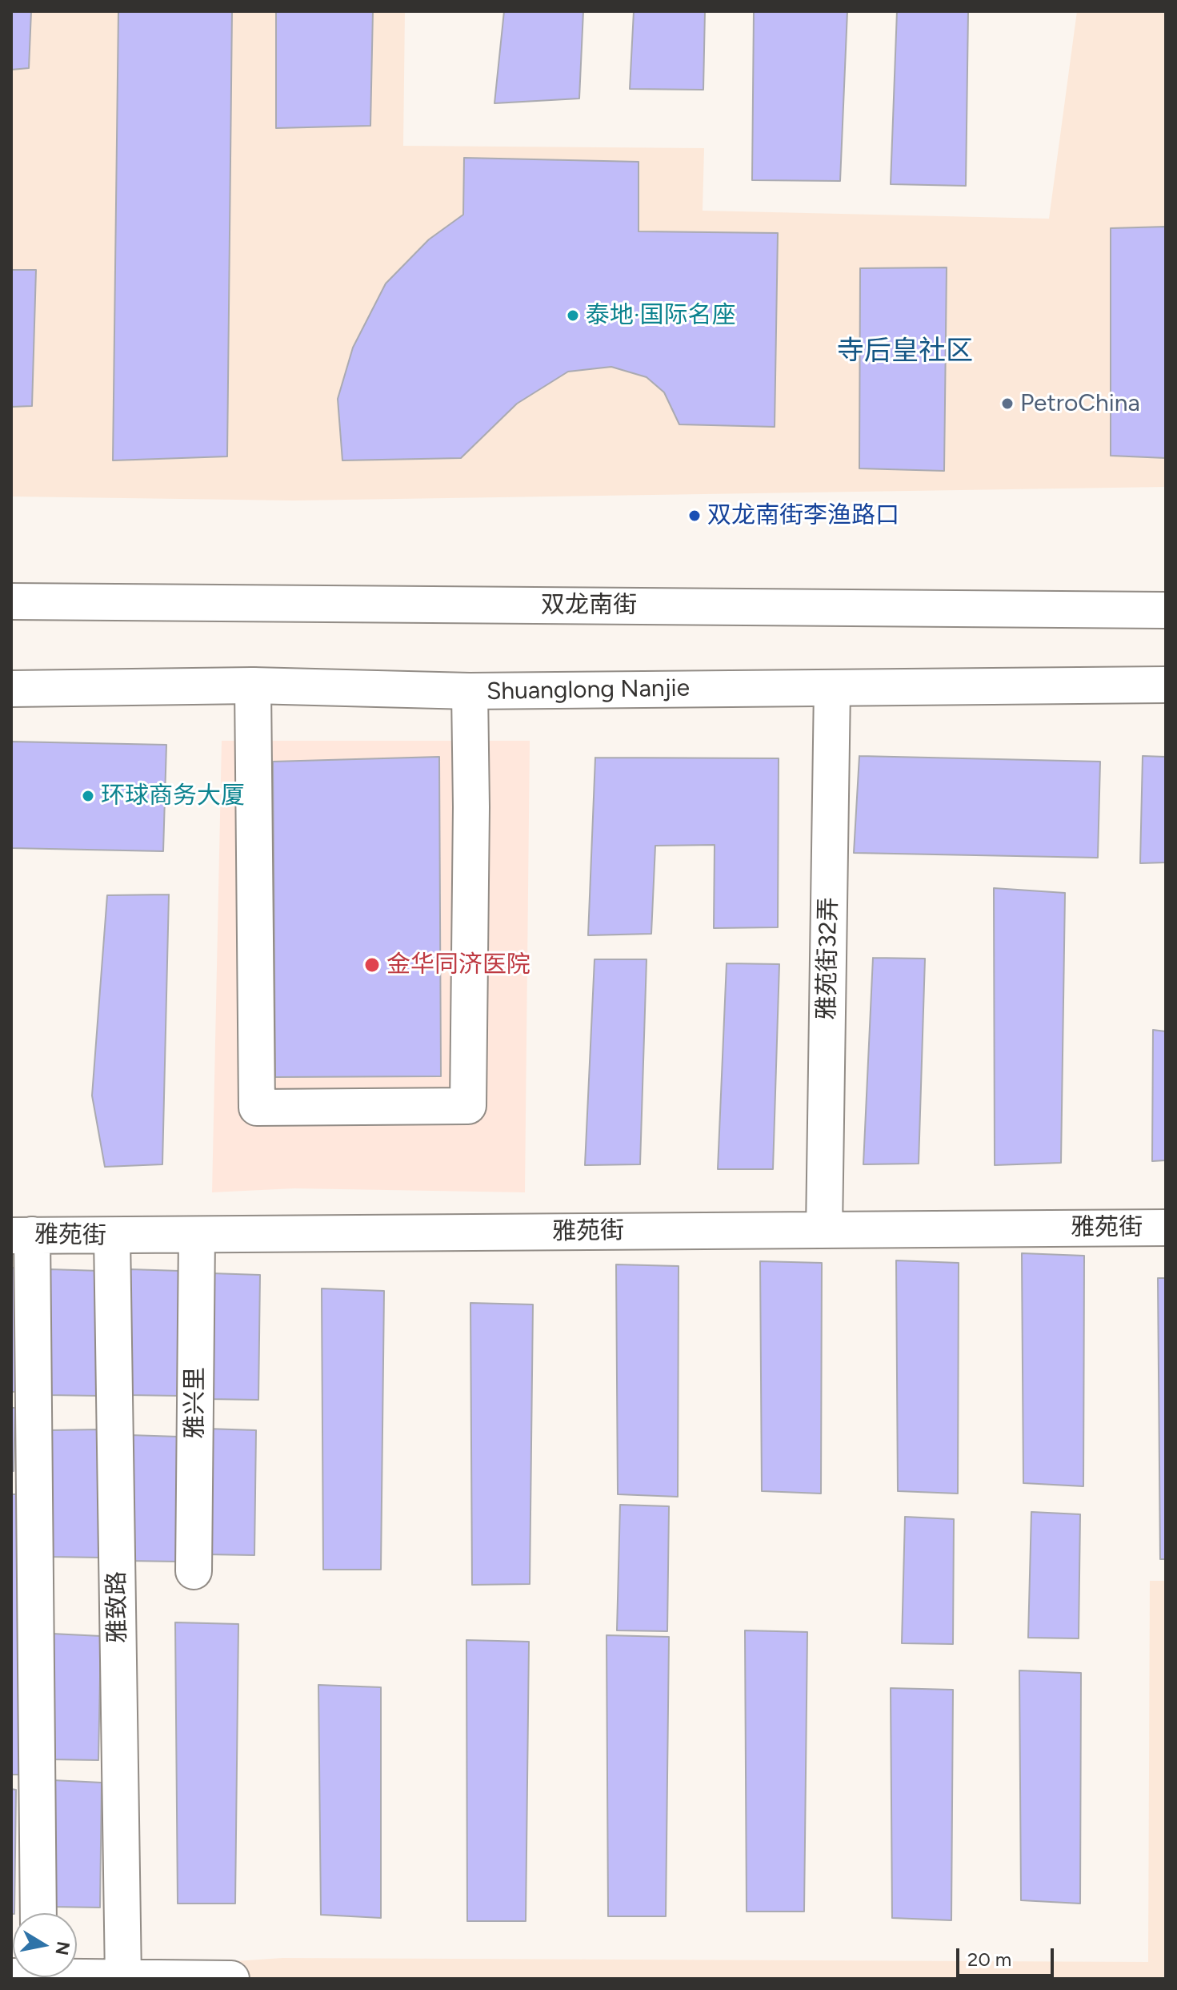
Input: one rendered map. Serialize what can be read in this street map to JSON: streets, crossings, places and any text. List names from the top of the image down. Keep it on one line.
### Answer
{"streets":{"main road":["双龙南街","Shuanglong Nanjie","雅苑街32弄","雅苑街","雅兴里","雅致路"]},"crossings":[["Shuanglong Nanjie","雅苑街32弄"],["雅苑街32弄","雅苑街"],["雅苑街","雅兴里"],["雅苑街","雅致路"]],"districts":["寺后皇社区"],"places":["泰地·国际名座","PetroChina","双龙南街李渔路口","环球商务大厦","金华同济医院"],"scale_bar":"20 m","north":"right"}
